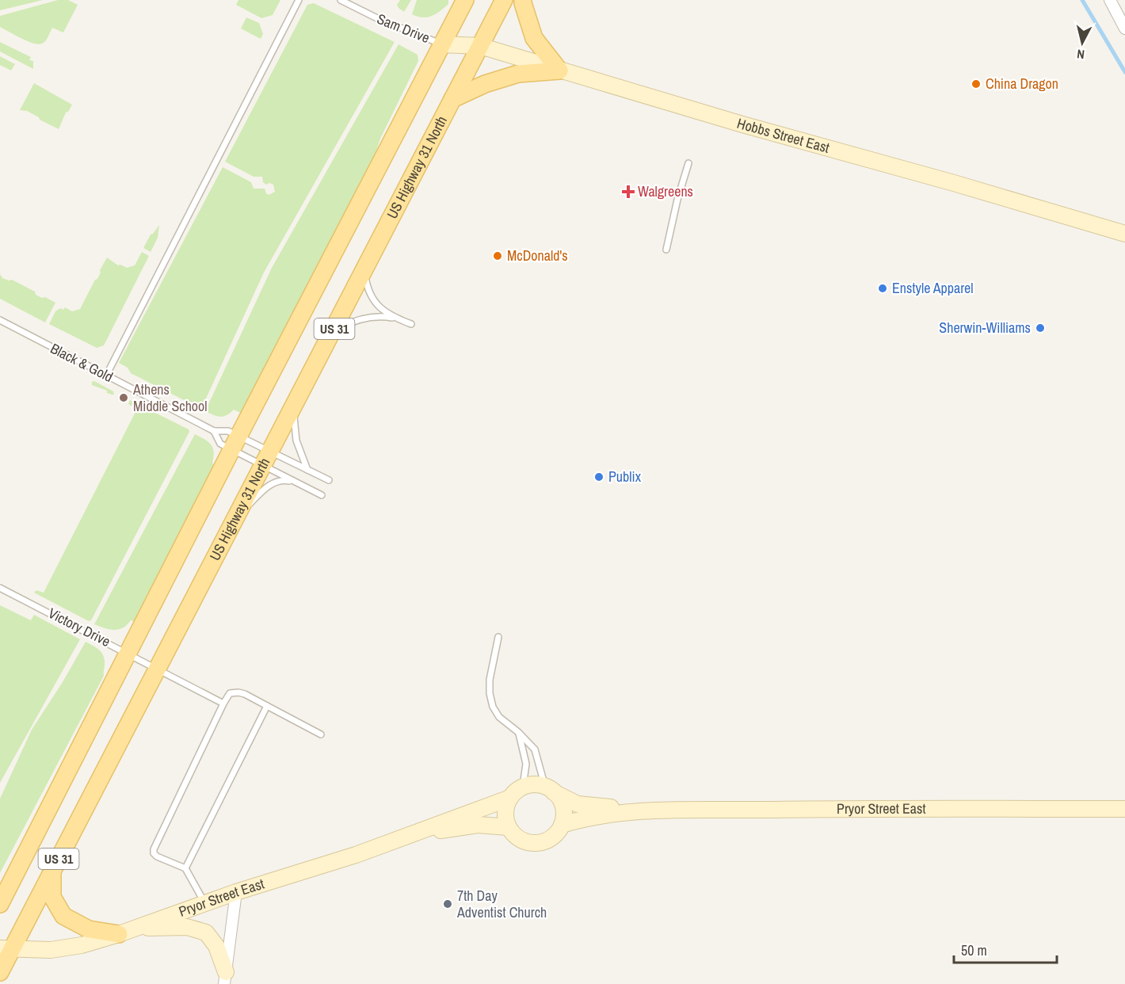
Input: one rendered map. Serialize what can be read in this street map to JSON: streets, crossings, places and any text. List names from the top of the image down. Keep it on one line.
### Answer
{"streets":{"main road":["US Highway 31 North","US 31"],"street":["Hobbs Street East","Pryor Street East"],"lane":["Sam Drive","Black & Gold","Victory Drive"]},"crossings":[["Sam Drive","Hobbs Street East"],["Sam Drive","US 31"],["Hobbs Street East","US Highway 31 North"],["Hobbs Street East","US 31"],["US Highway 31 North","US 31"],["US Highway 31 North","Black & Gold"],["US Highway 31 North","Victory Drive"],["US Highway 31 North","Pryor Street East"],["US 31","Black & Gold"],["US 31","Victory Drive"]],"places":{"other":["China Dragon","McDonald's","Enstyle Apparel","Sherwin-Williams","Athens Middle School","Publix","7th Day Adventist Church"],"health":["Walgreens"]},"scale_bar":"50 m","north":"bottom"}
